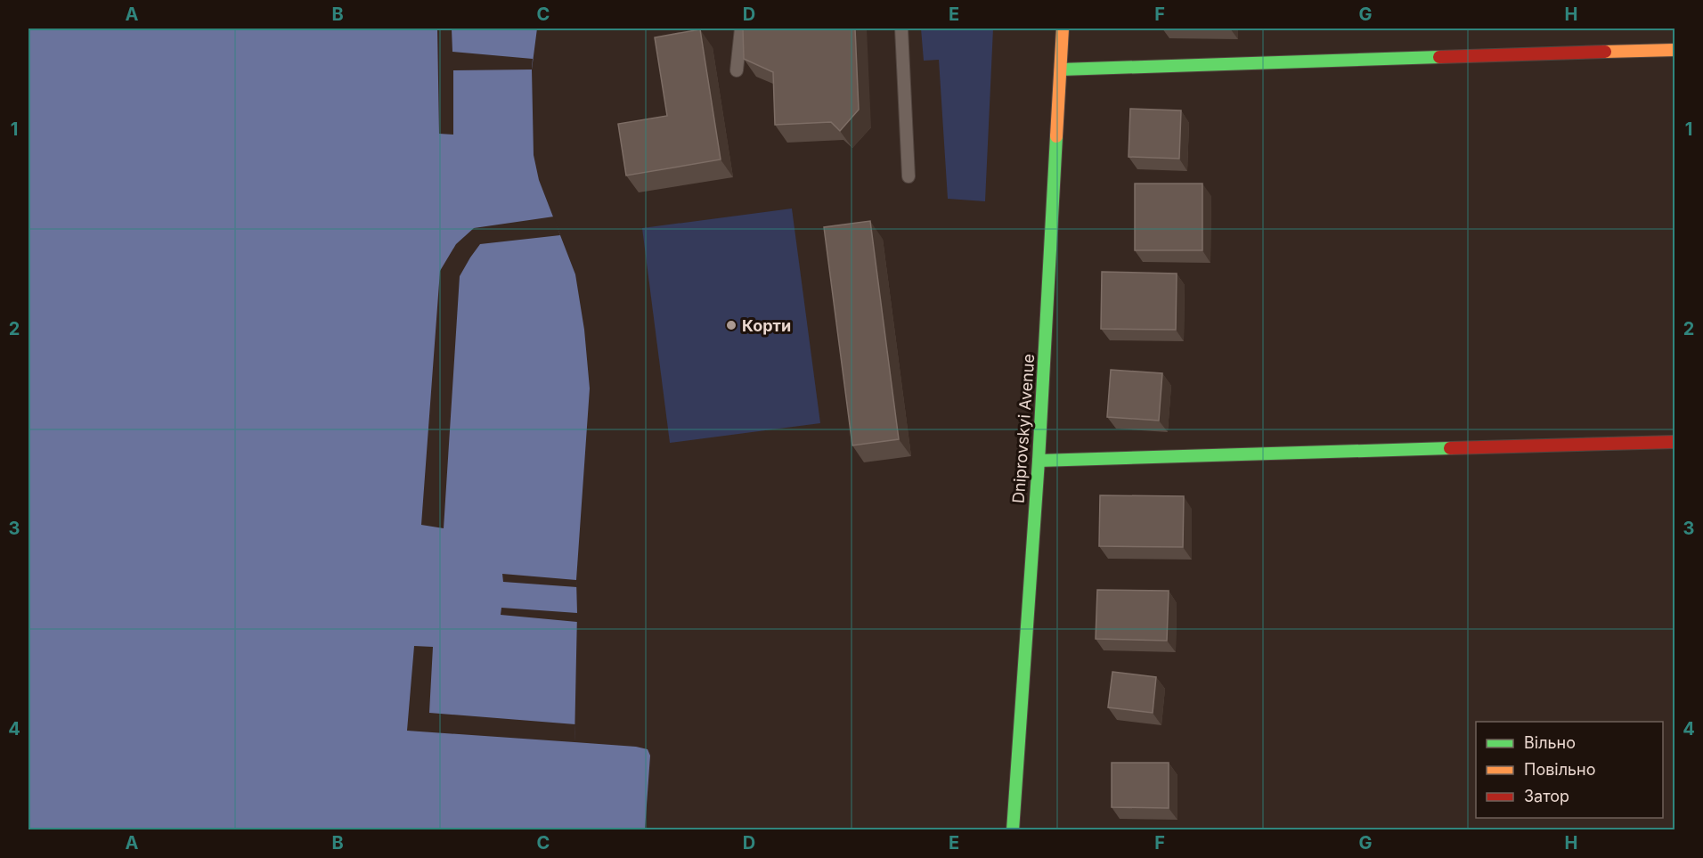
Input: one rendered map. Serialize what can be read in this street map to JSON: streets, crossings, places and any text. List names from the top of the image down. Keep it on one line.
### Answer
{"streets":{"street":["Dniprovskyi Avenue"]},"places":["Корти"],"legend":["Вільно","Повільно","Затор"],"grid":{"columns":["A","B","C","D","E","F","G","H"],"rows":["1","2","3","4"]}}
